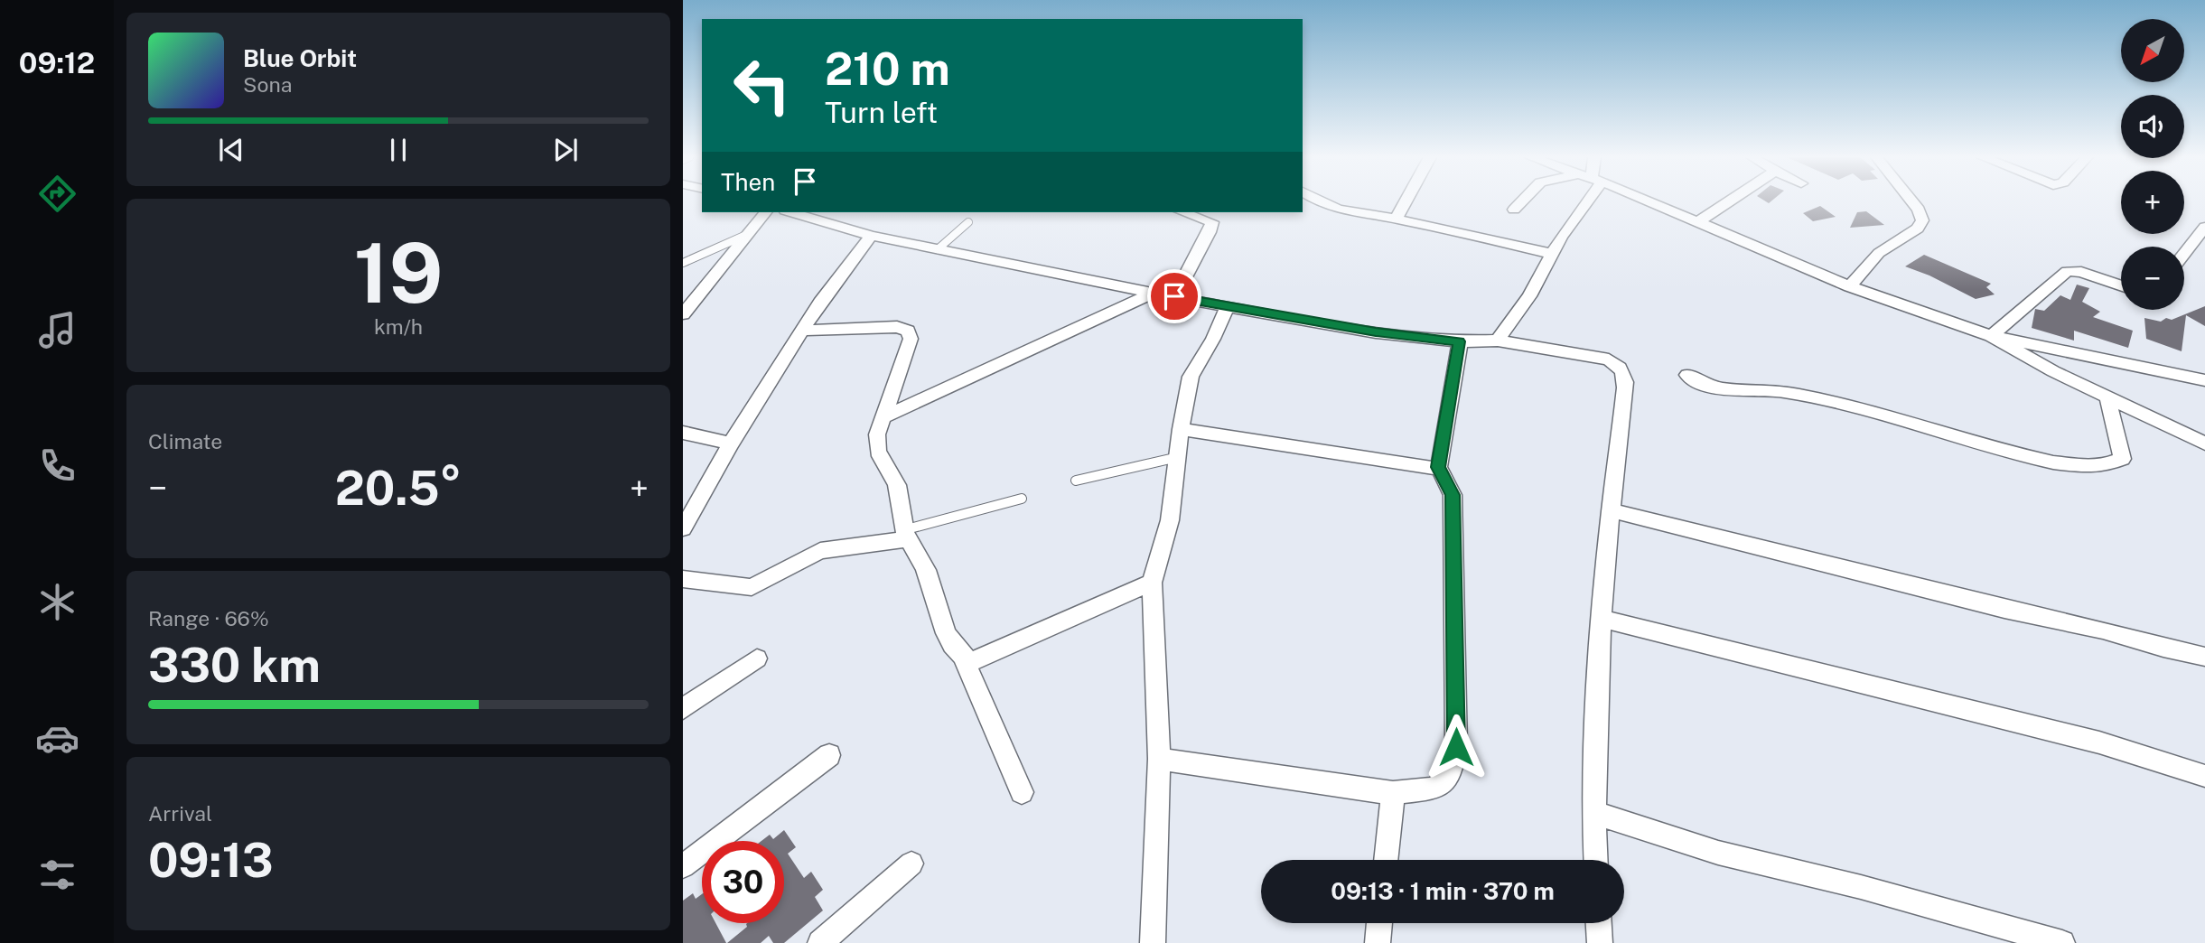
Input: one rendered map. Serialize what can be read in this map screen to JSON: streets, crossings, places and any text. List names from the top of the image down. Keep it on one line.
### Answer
{"north":"bottom left","page":{"tabs":"09:12","map_buttons":["+","−"],"turn":["210 m","Turn left"],"song":["Blue Orbit","Sona"],"then":"Then","tile":[["19","km/h"],"Climate",["Range · 66%","330 km"],["Arrival","09:13"]],"heat":["−","20.5°","+"],"limit":"30","trip":"09:13 · 1 min · 370 m"}}
